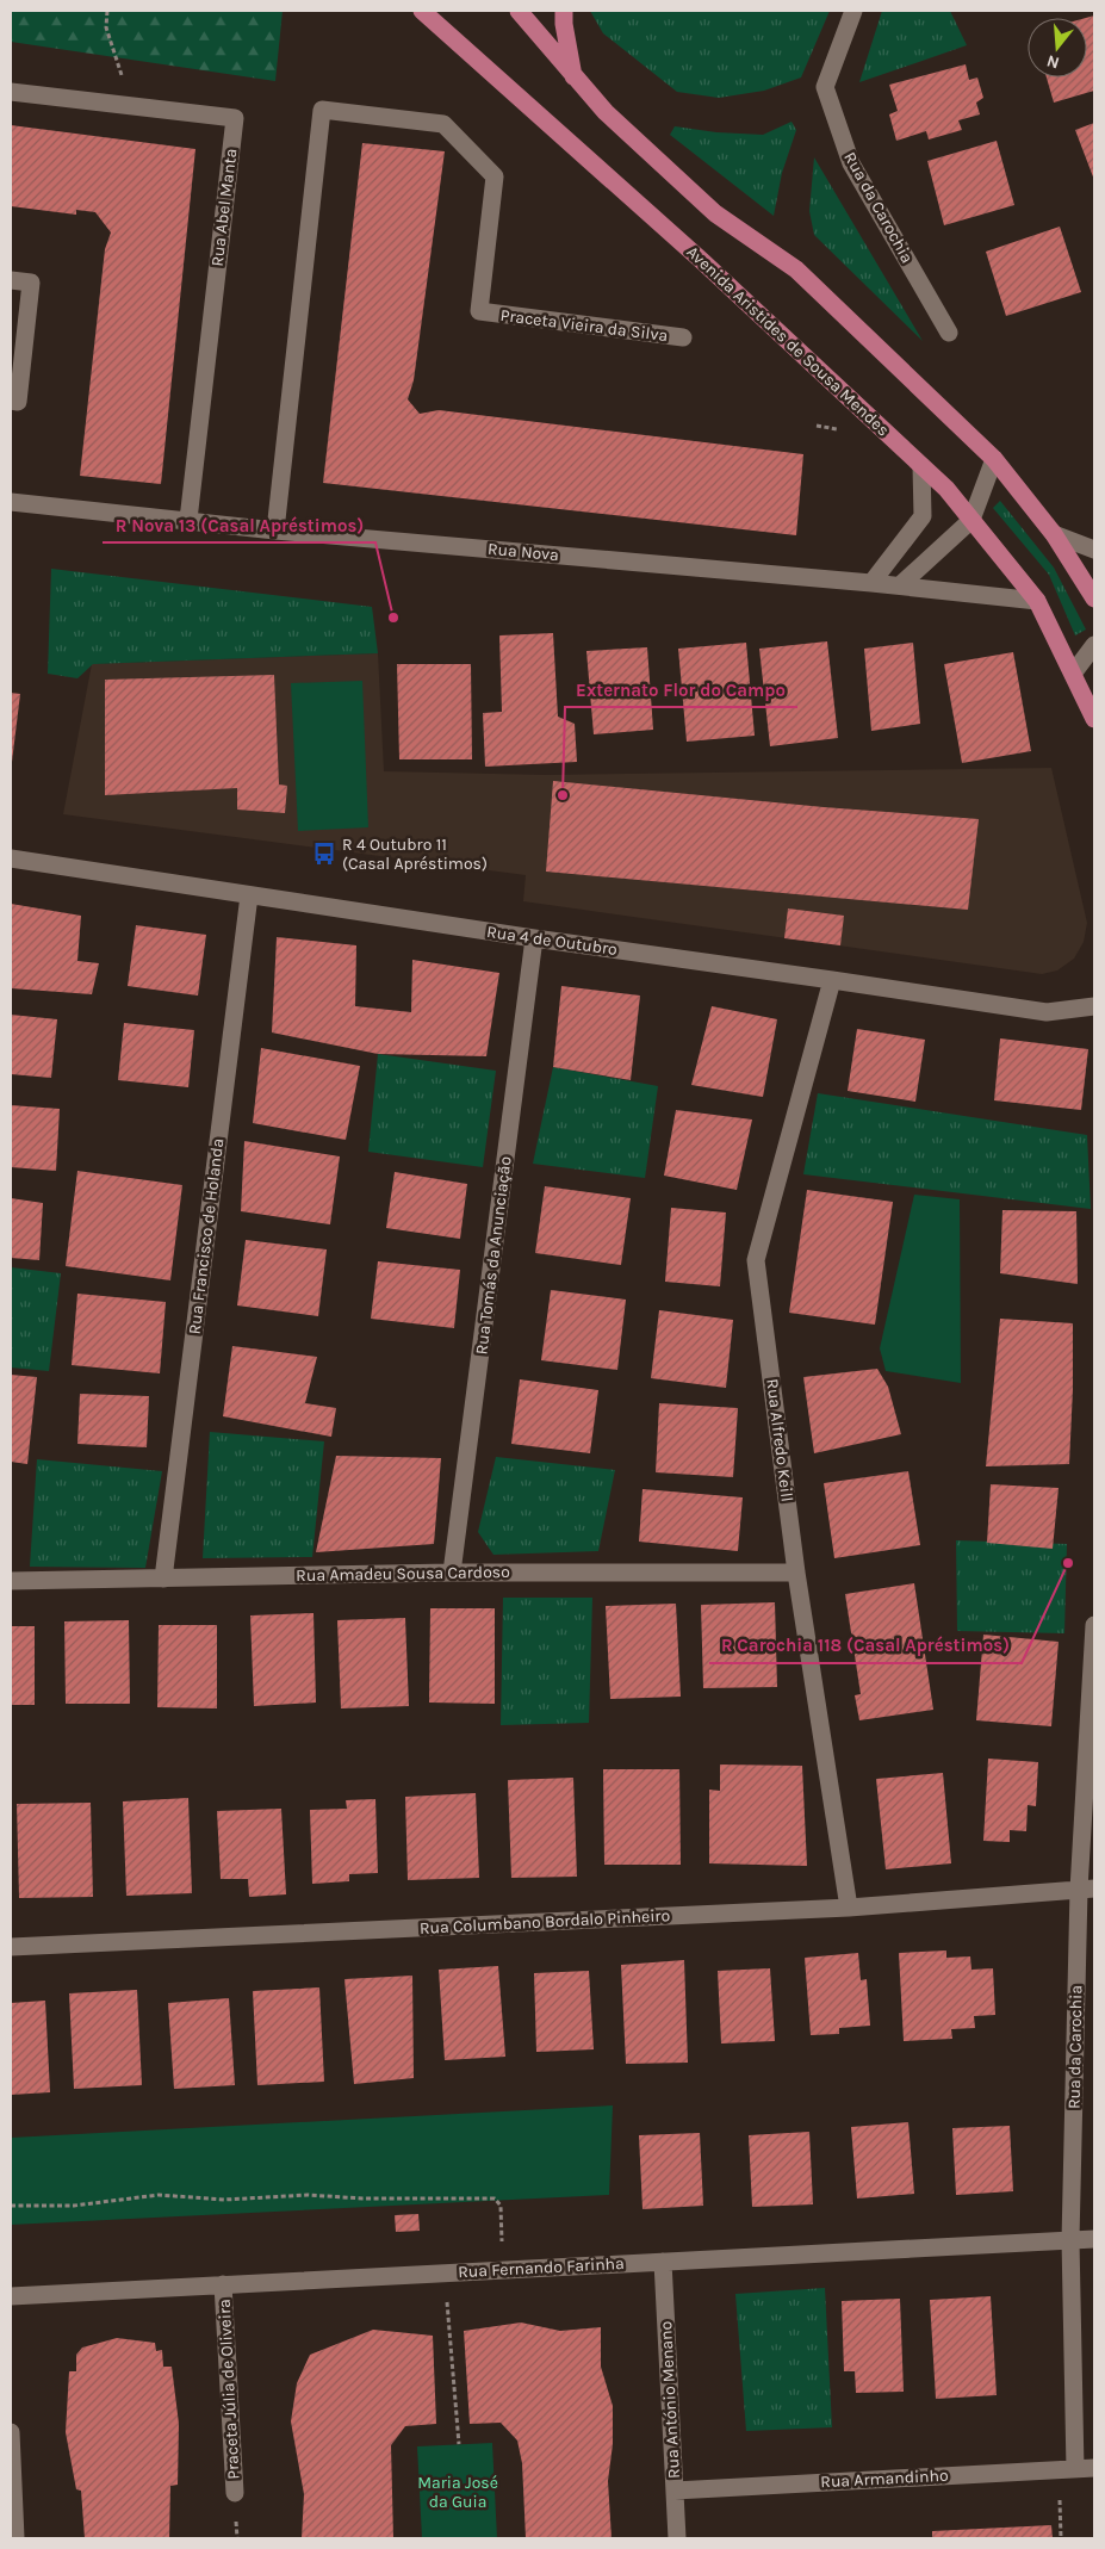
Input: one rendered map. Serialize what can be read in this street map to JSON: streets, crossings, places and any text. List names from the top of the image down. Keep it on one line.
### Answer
{"streets":{"main road":["Avenida Aristides de Sousa Mendes"],"street":["Rua Abel Manta","Rua da Carochia","Praceta Vieira da Silva","Rua Nova","Rua 4 de Outubro","Rua Francisco de Holanda","Rua Tomás da Anunciação","Rua Alfredo Keill","Rua Amadeu Sousa Cardoso","Rua Columbano Bordalo Pinheiro","Rua Fernando Farinha","Praceta Júlia de Oliveira","Rua António Menano","Rua Armandinho"]},"crossings":[["Rua Abel Manta","Rua Nova"],["Rua da Carochia","Rua Columbano Bordalo Pinheiro"],["Rua da Carochia","Rua Fernando Farinha"],["Rua da Carochia","Rua Armandinho"],["Praceta Vieira da Silva","Rua Nova"],["Avenida Aristides de Sousa Mendes","Rua Nova"],["Rua 4 de Outubro","Rua Francisco de Holanda"],["Rua 4 de Outubro","Rua Tomás da Anunciação"],["Rua 4 de Outubro","Rua Alfredo Keill"],["Rua Francisco de Holanda","Rua Amadeu Sousa Cardoso"],["Rua Tomás da Anunciação","Rua Amadeu Sousa Cardoso"],["Rua Alfredo Keill","Rua Amadeu Sousa Cardoso"],["Rua Alfredo Keill","Rua Columbano Bordalo Pinheiro"],["Rua Fernando Farinha","Praceta Júlia de Oliveira"],["Rua Fernando Farinha","Rua António Menano"],["Rua António Menano","Rua Armandinho"]],"parks":["Maria José da Guia"],"places":{"other":["R Nova 13 (Casal Apréstimos)","Externato Flor do Campo","R Carochia 118 (Casal Apréstimos)"],"bus stop":["R 4 Outubro 11 (Casal Apréstimos)"]},"north":"bottom"}
